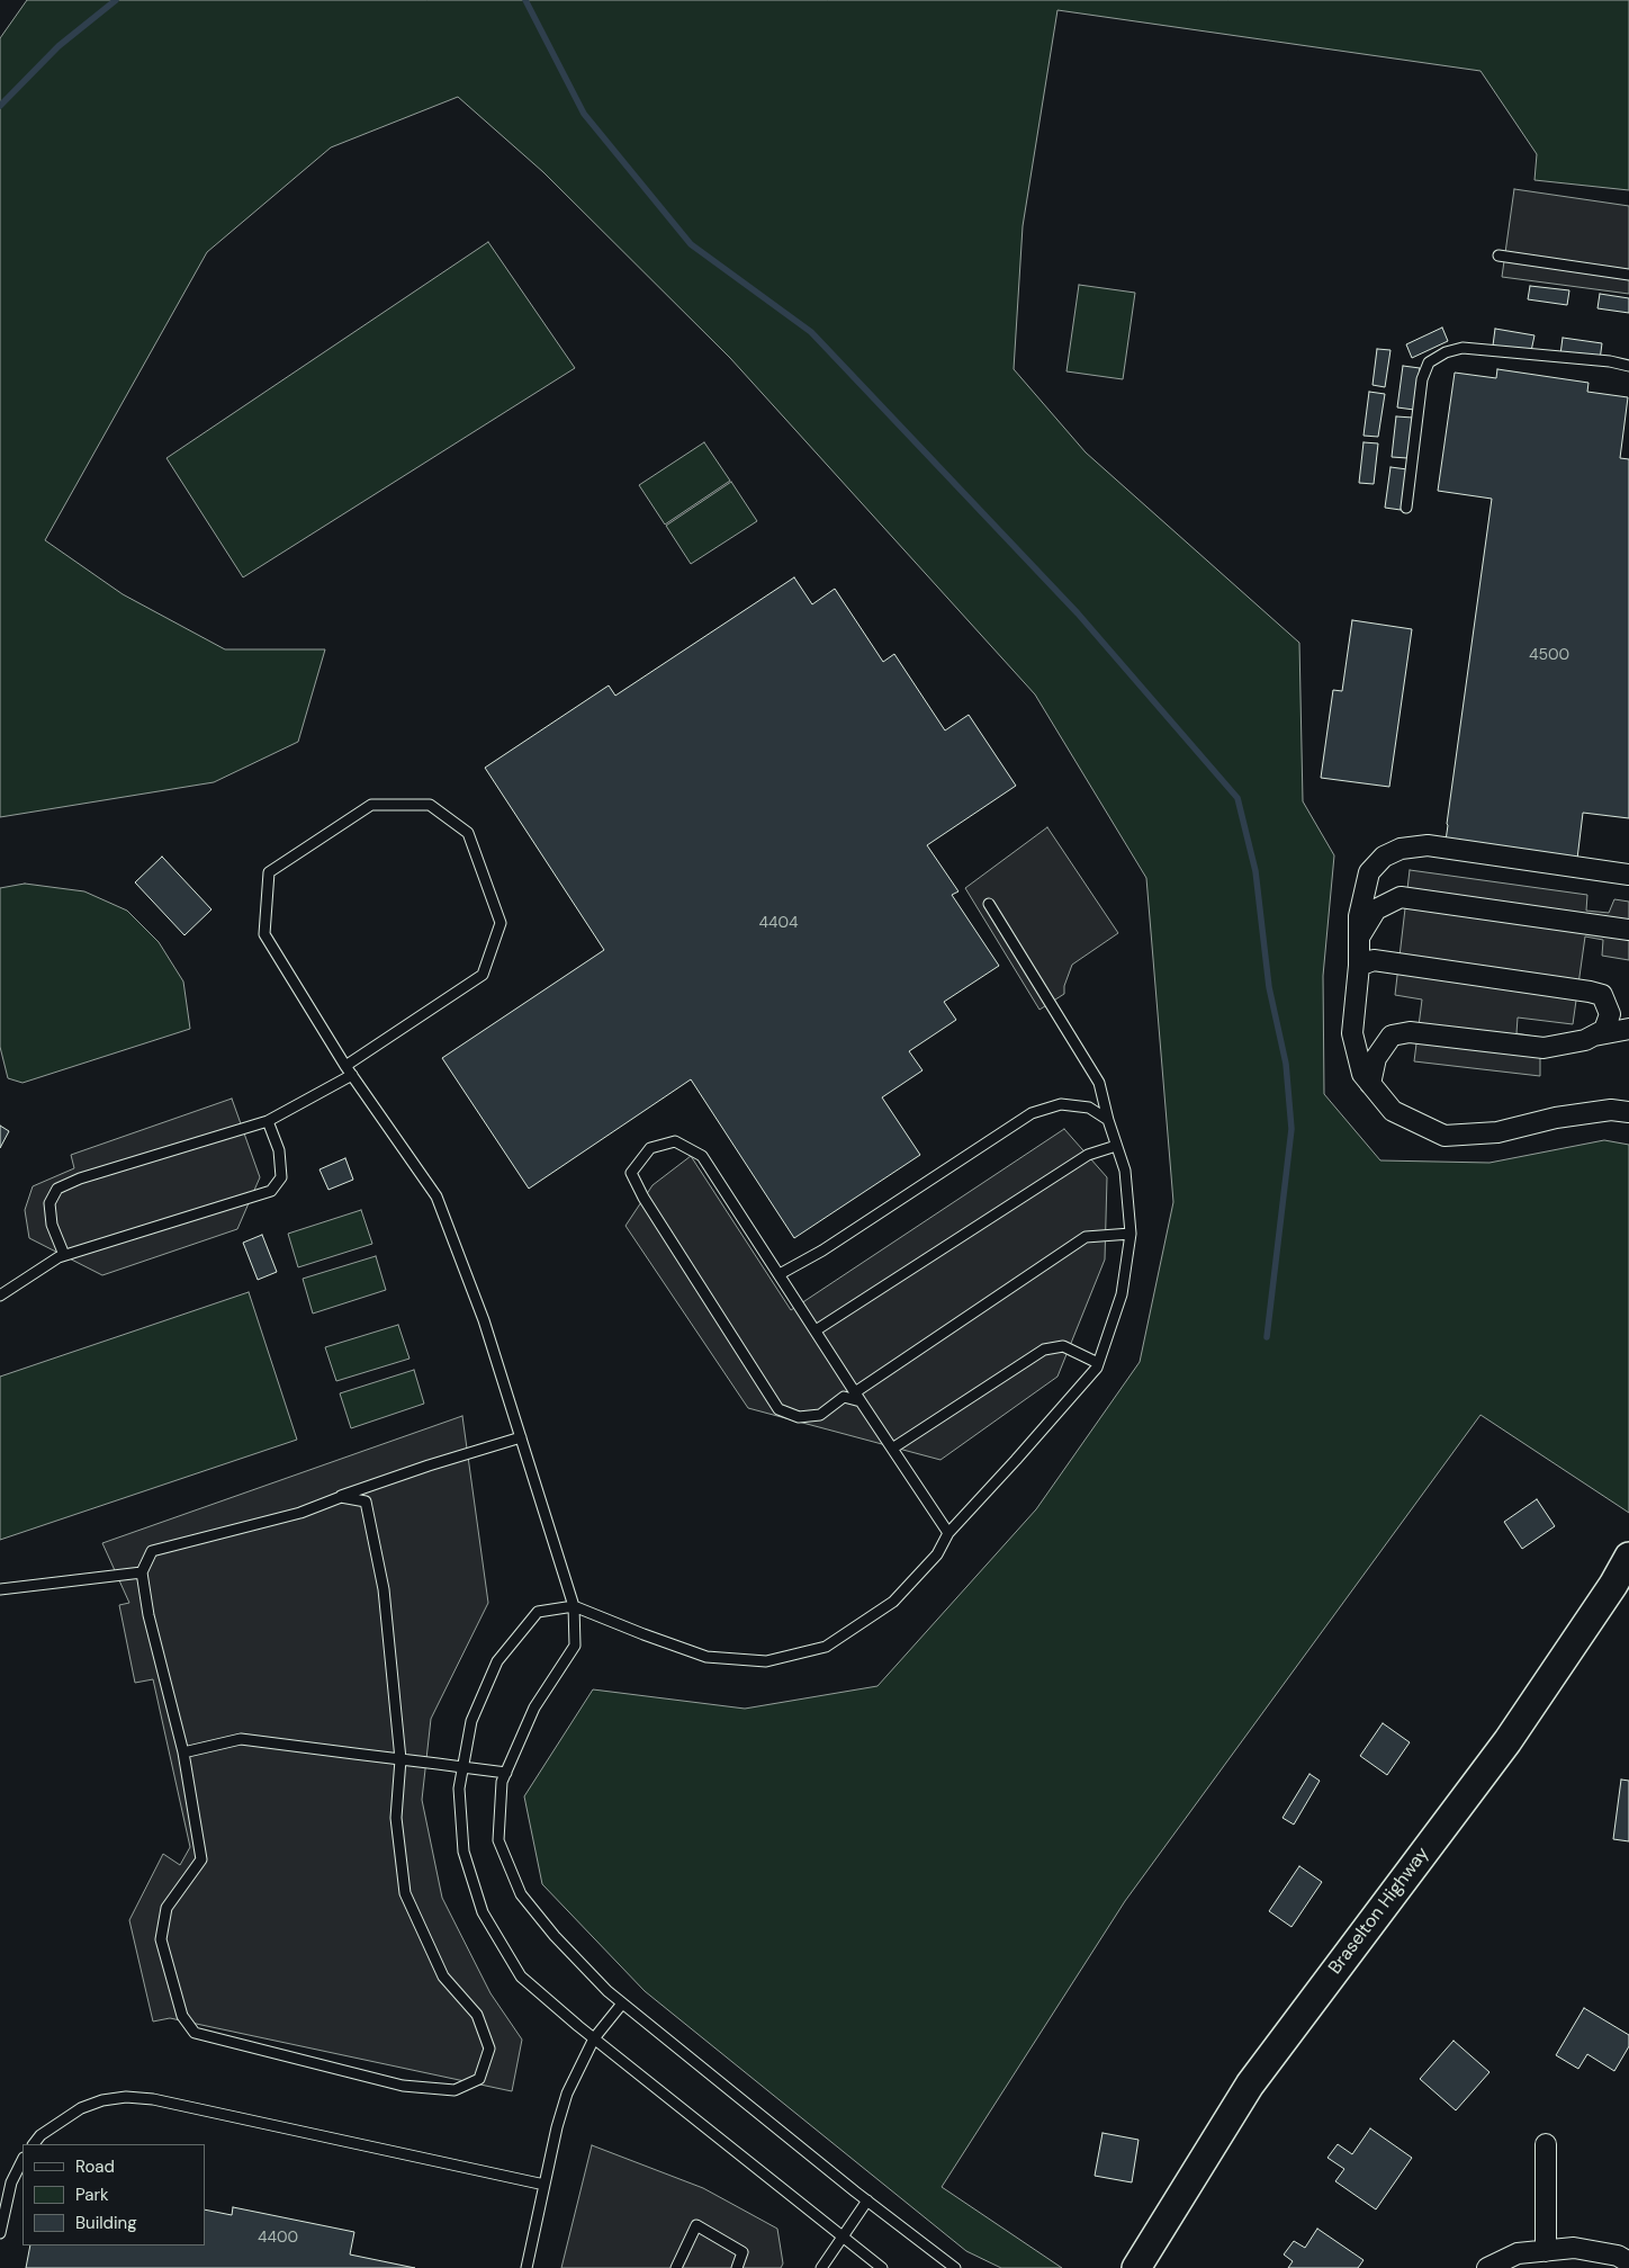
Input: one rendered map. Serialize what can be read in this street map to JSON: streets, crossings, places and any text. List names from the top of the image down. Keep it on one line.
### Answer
{"streets":{"main road":["Braselton Highway"]},"house_numbers":["4500","4404","4400"],"legend":["Road","Park","Building"]}
